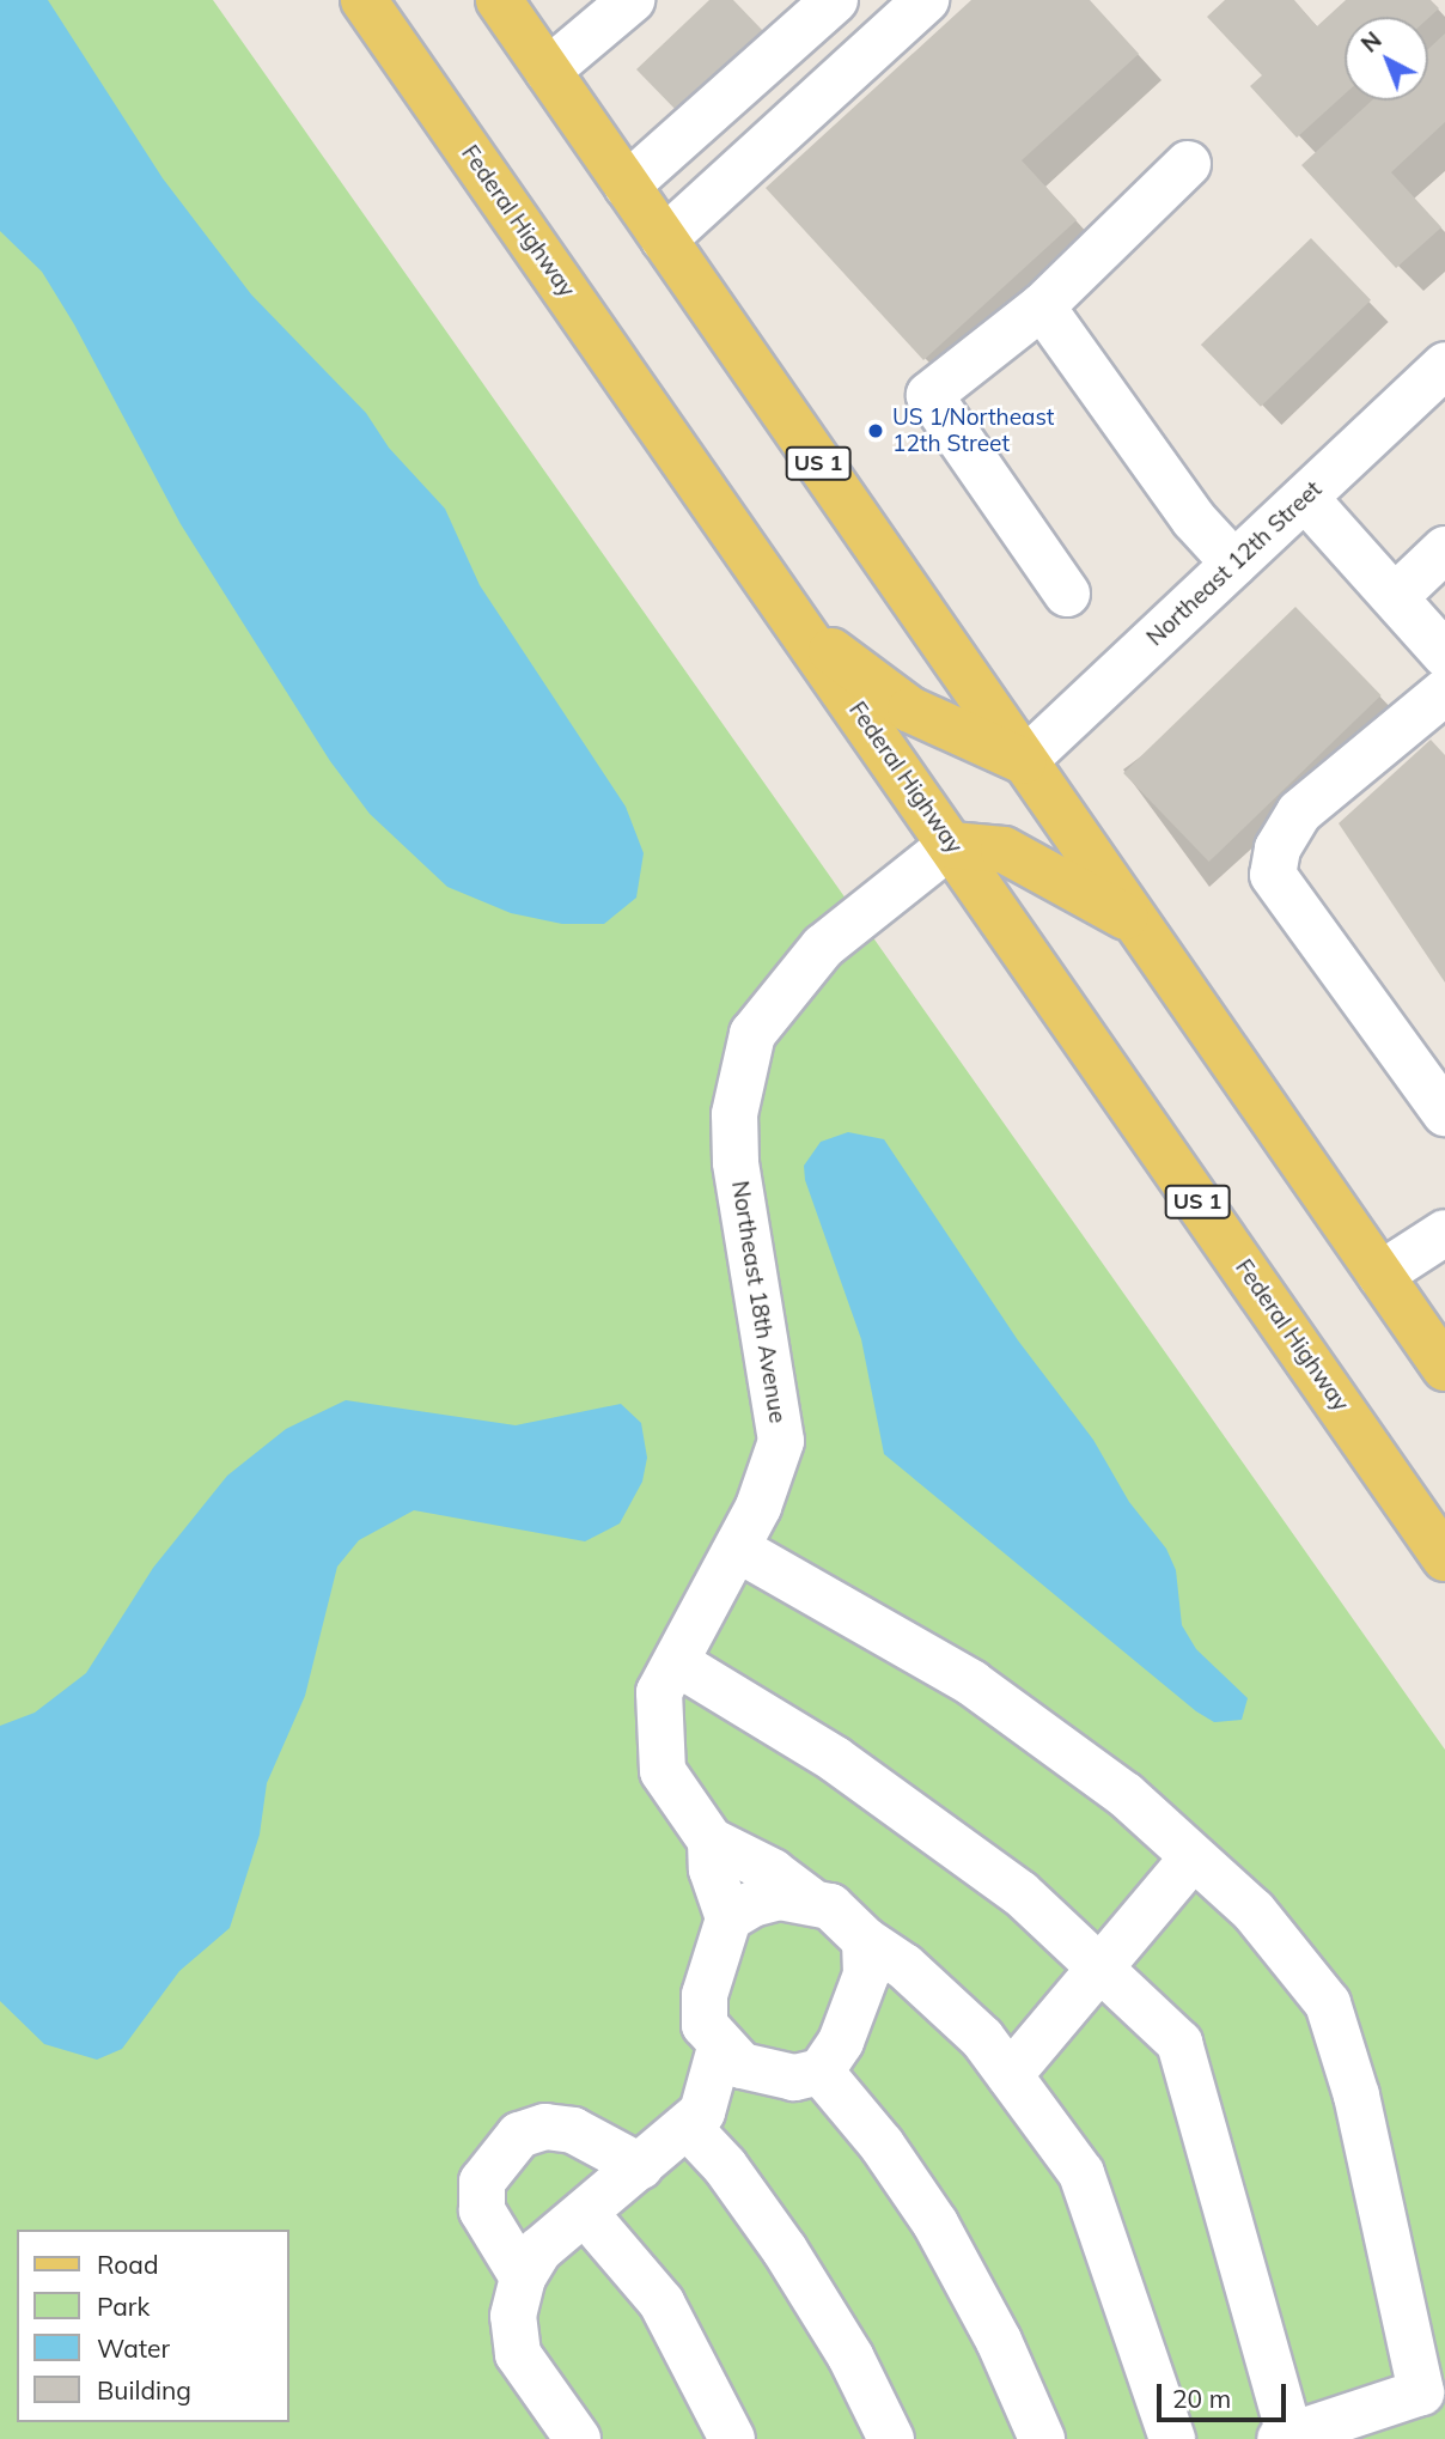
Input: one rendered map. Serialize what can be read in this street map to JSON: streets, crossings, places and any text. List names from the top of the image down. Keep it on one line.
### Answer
{"streets":{"main road":["Federal Highway","US 1"],"street":["Northeast 12th Street","Northeast 18th Avenue"]},"crossings":[["Federal Highway","Northeast 18th Avenue"],["US 1","Northeast 12th Street"]],"places":["US 1/Northeast 12th Street"],"legend":["Road","Park","Water","Building"],"scale_bar":"20 m","north":"top left"}
